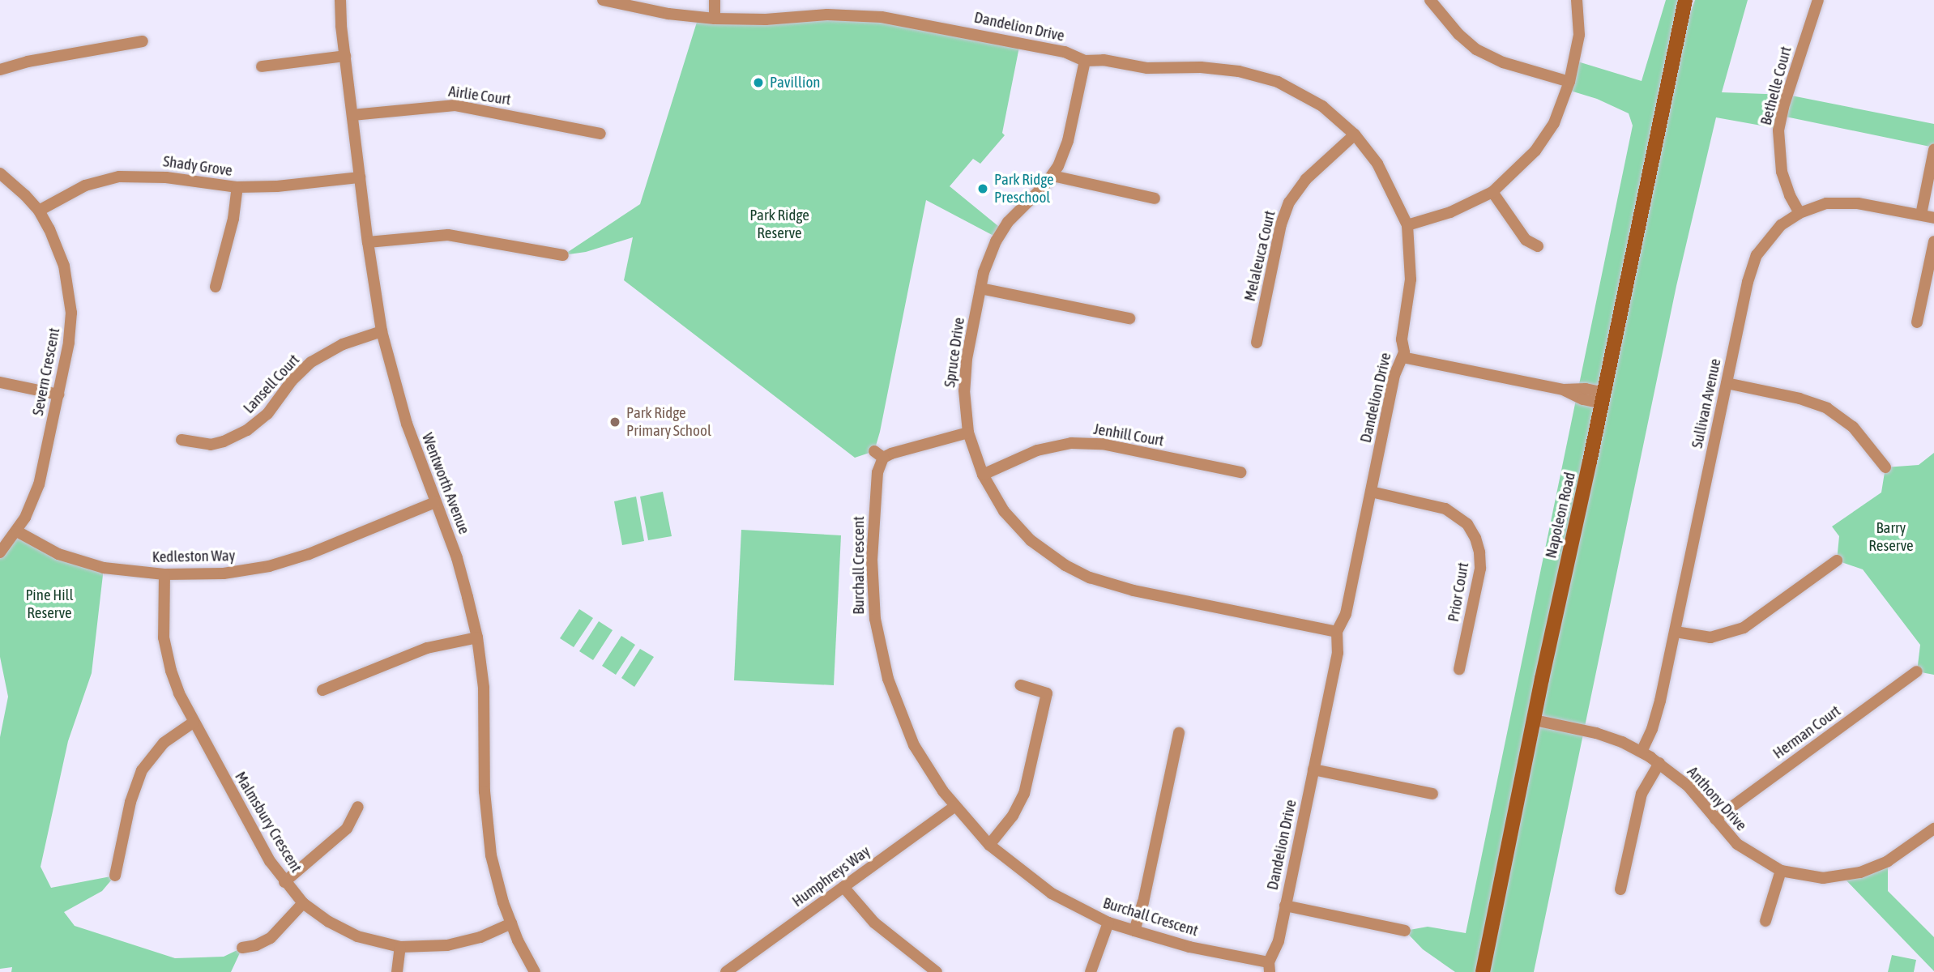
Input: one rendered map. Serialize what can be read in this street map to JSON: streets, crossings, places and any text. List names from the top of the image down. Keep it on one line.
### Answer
{"streets":{"main road":["Napoleon Road"],"street":["Dandelion Drive","Bethelle Court","Airlie Court","Shady Grove","Melaleuca Court","Spruce Drive","Severn Crescent","Lansell Court","Sullivan Avenue","Jenhill Court","Wentworth Avenue","Kedleston Way","Burchall Crescent","Prior Court","Herman Court","Anthony Drive","Malmsbury Crescent","Humphreys Way"]},"crossings":[["Dandelion Drive","Melaleuca Court"],["Dandelion Drive","Spruce Drive"],["Dandelion Drive","Burchall Crescent"],["Dandelion Drive","Prior Court"],["Bethelle Court","Sullivan Avenue"],["Airlie Court","Wentworth Avenue"],["Shady Grove","Severn Crescent"],["Shady Grove","Wentworth Avenue"],["Spruce Drive","Jenhill Court"],["Spruce Drive","Burchall Crescent"],["Severn Crescent","Kedleston Way"],["Lansell Court","Wentworth Avenue"],["Sullivan Avenue","Anthony Drive"],["Wentworth Avenue","Kedleston Way"],["Wentworth Avenue","Malmsbury Crescent"],["Napoleon Road","Anthony Drive"],["Kedleston Way","Malmsbury Crescent"],["Burchall Crescent","Humphreys Way"],["Herman Court","Anthony Drive"]],"parks":["Park Ridge Reserve","Barry Reserve","Pine Hill Reserve"],"places":["Pavillion","Park Ridge Preschool","Park Ridge Primary School"]}
